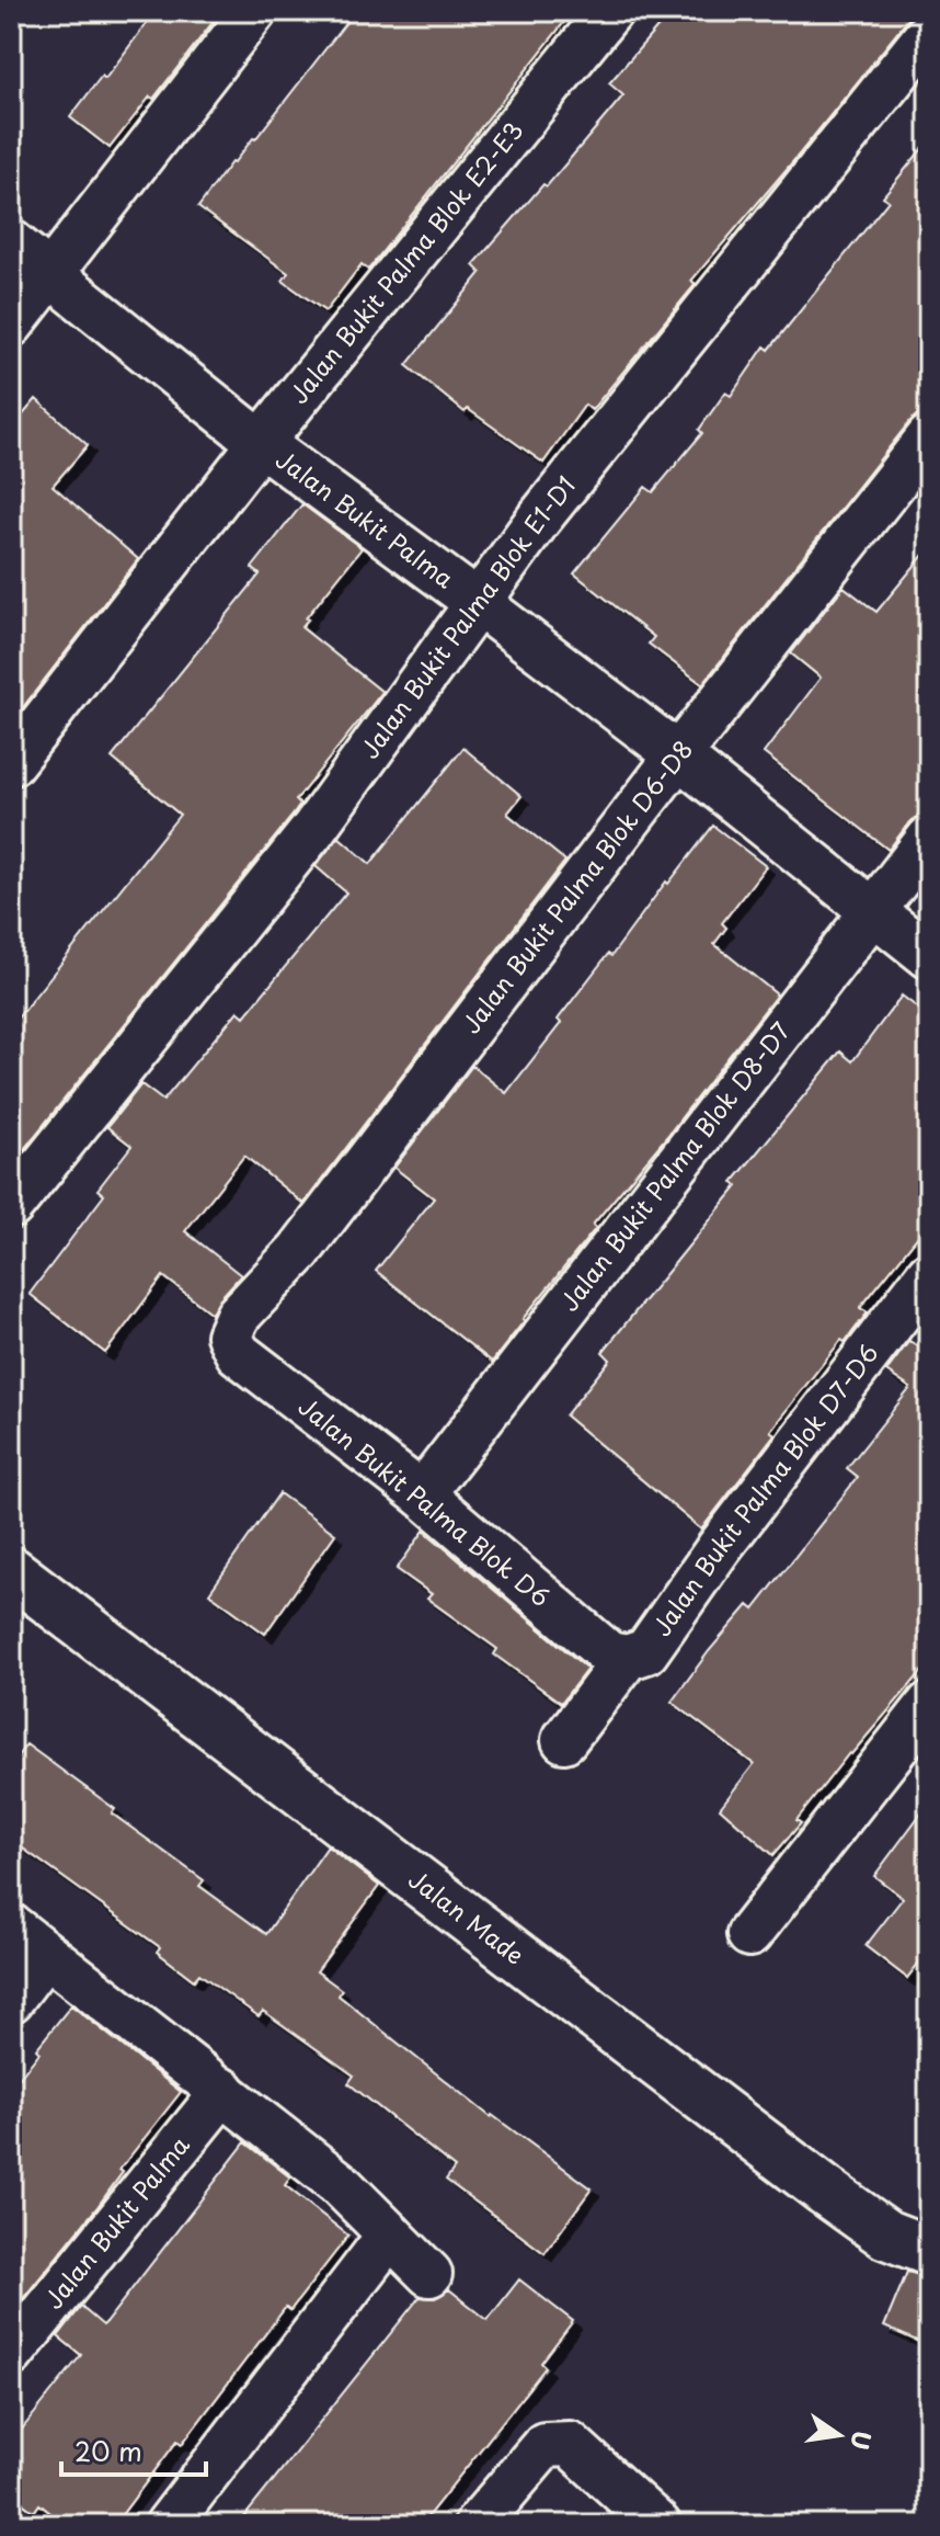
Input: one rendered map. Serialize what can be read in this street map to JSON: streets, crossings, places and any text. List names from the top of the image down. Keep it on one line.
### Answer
{"streets":{"street":["Jalan Bukit Palma Blok E2-E3","Jalan Bukit Palma","Jalan Bukit Palma Blok E1-D1","Jalan Bukit Palma Blok D6-D8","Jalan Bukit Palma Blok D8-D7","Jalan Bukit Palma Blok D7-D6","Jalan Bukit Palma Blok D6","Jalan Made"]},"crossings":[["Jalan Bukit Palma Blok E2-E3","Jalan Bukit Palma"],["Jalan Bukit Palma","Jalan Bukit Palma Blok E1-D1"],["Jalan Bukit Palma","Jalan Bukit Palma Blok D6-D8"],["Jalan Bukit Palma","Jalan Bukit Palma Blok D8-D7"],["Jalan Bukit Palma Blok D6-D8","Jalan Bukit Palma Blok D6"],["Jalan Bukit Palma Blok D8-D7","Jalan Bukit Palma Blok D6"],["Jalan Bukit Palma Blok D7-D6","Jalan Bukit Palma Blok D6"]],"scale_bar":"20 m","north":"right"}
